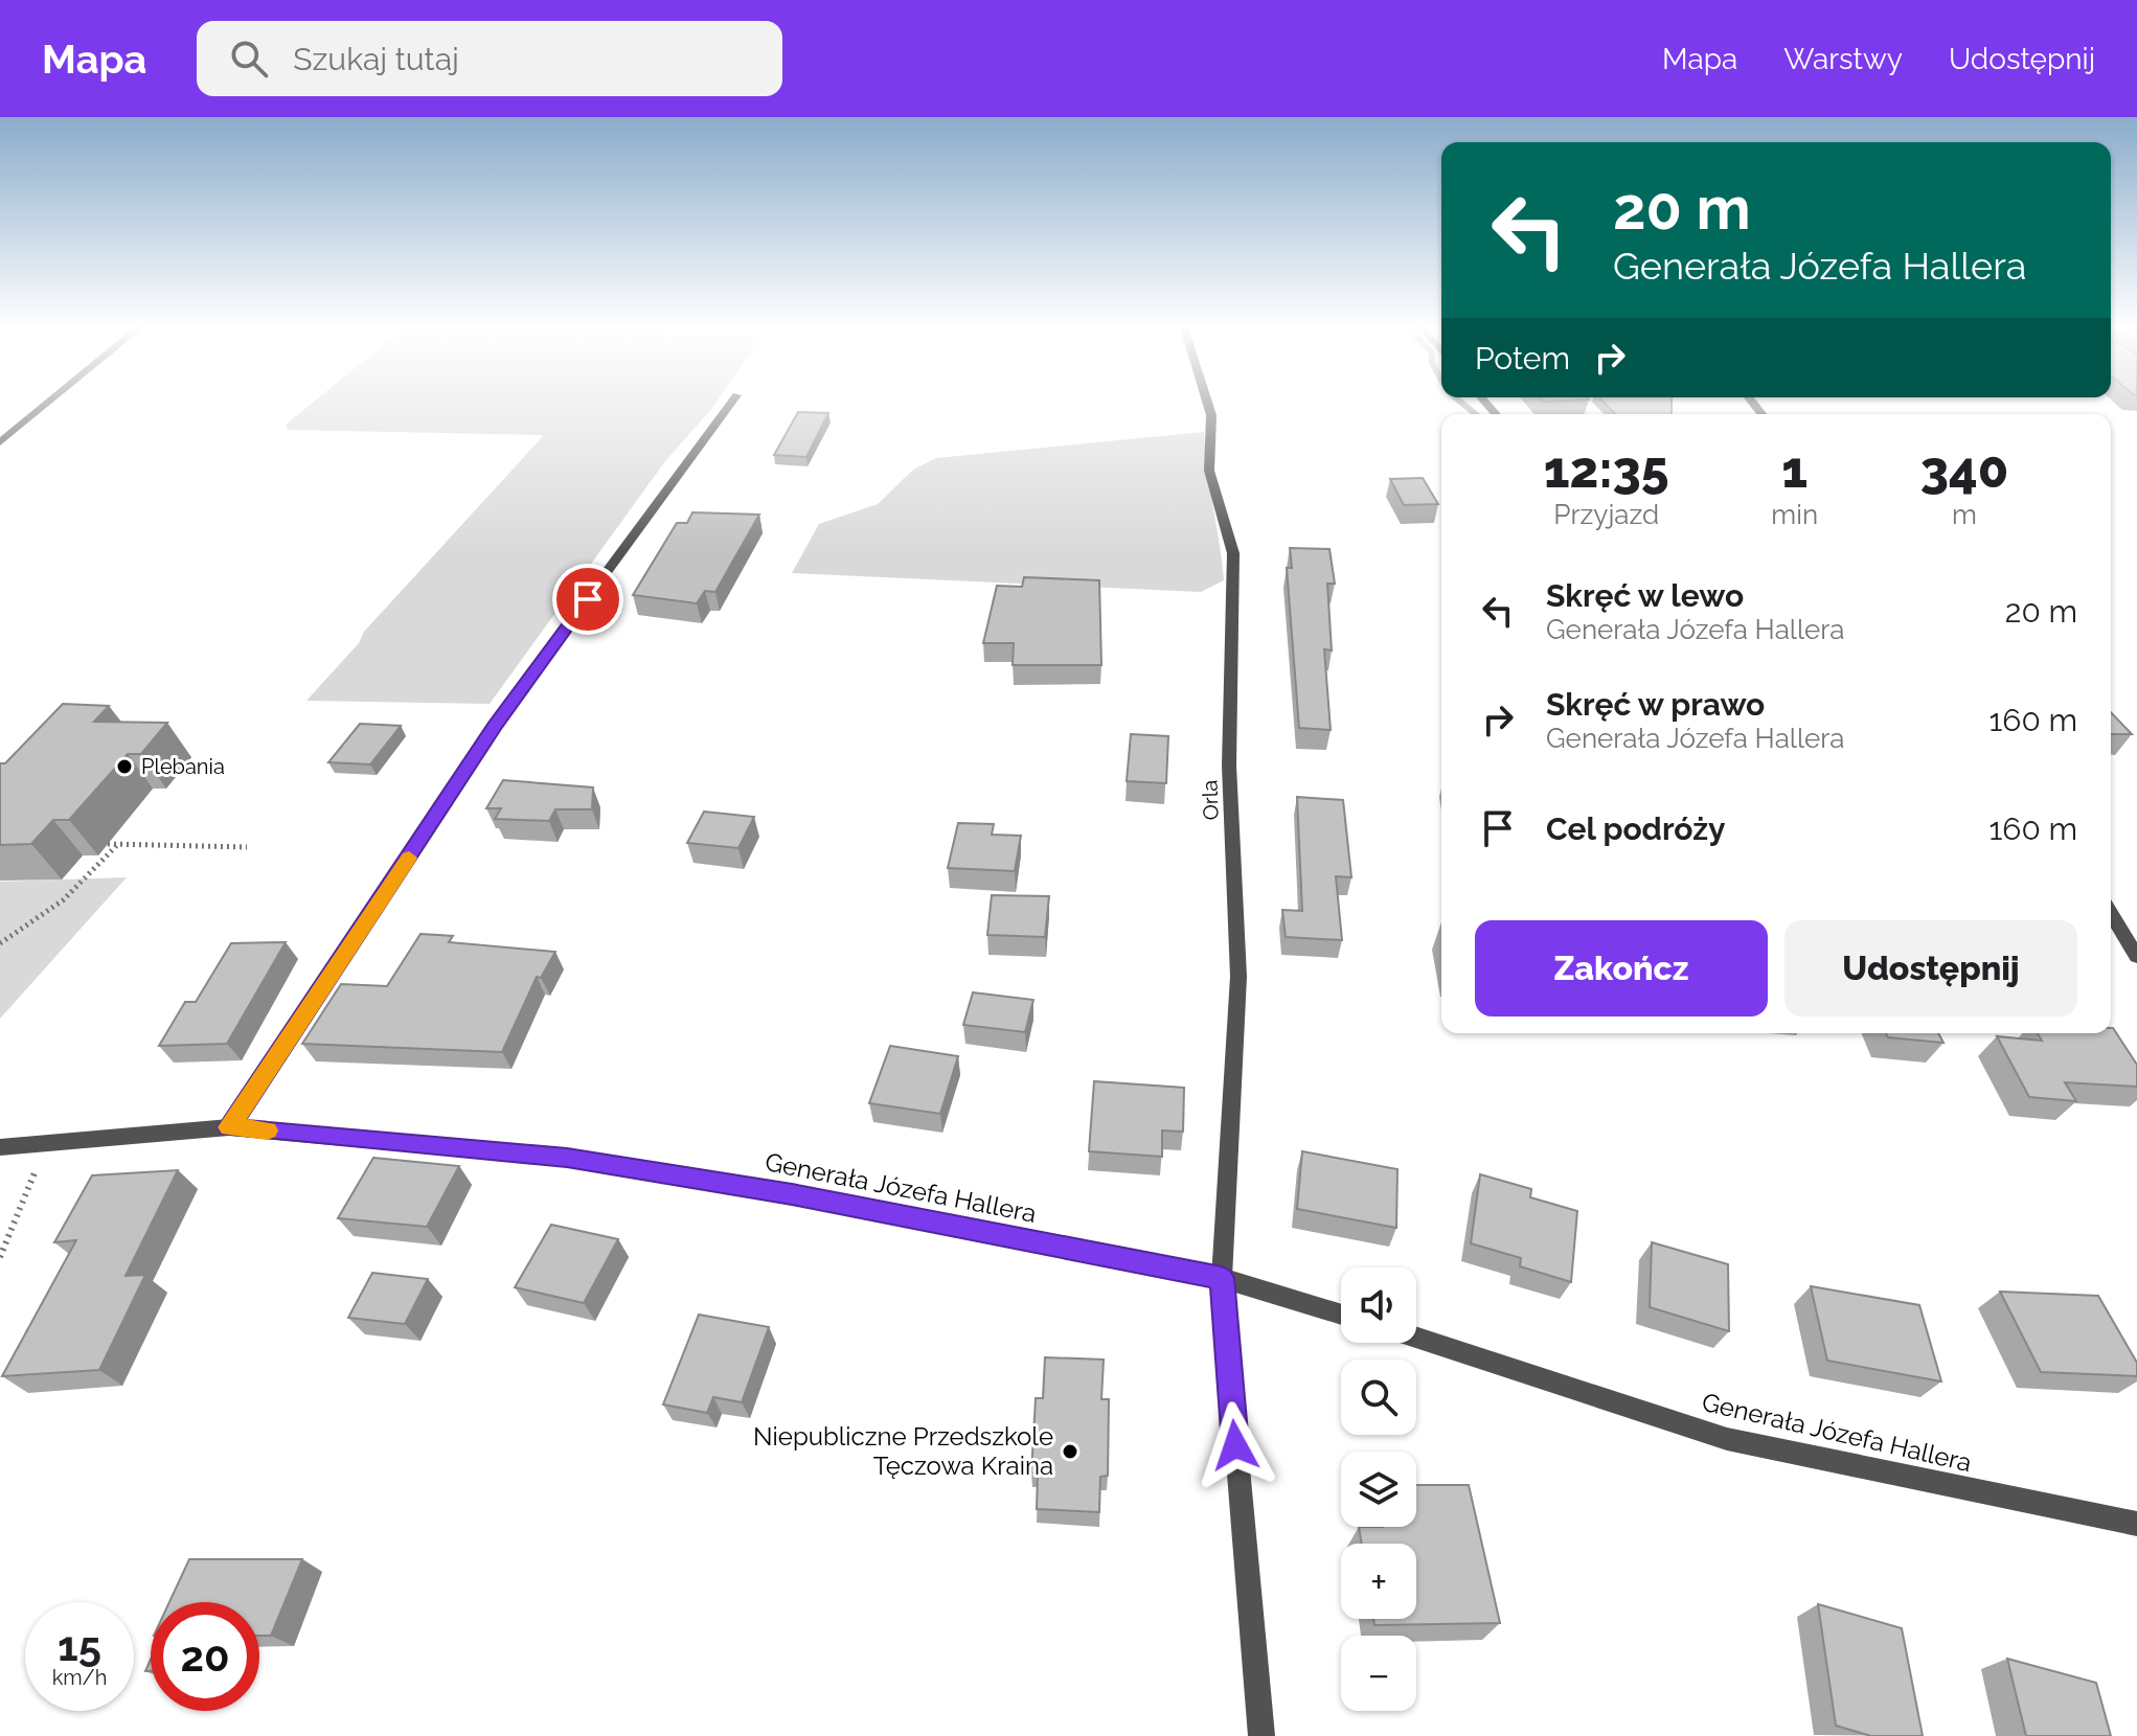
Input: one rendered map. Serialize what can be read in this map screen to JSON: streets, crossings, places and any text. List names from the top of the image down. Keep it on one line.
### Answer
{"streets":{"street":["Orla","Generała Józefa Hallera"]},"crossings":[["Orla","Generała Józefa Hallera"]],"places":["Plebania","Niepubliczne Przedszkole Tęczowa Kraina"],"page":{"header":"Mapa","search":"Szukaj tutaj","nav":["Mapa","Warstwy","Udostępnij"],"turn":["20 m","Generała Józefa Hallera"],"then":"Potem","eta":["12:35","Przyjazd","1","min","340","m"],"list":[{"name":"Skręć w lewo","note":"Generała Józefa Hallera","value":"20 m"},{"name":"Skręć w prawo","note":"Generała Józefa Hallera","value":"160 m"},{"name":"Cel podróży","value":"160 m"}],"buttons":["Zakończ","Udostępnij"],"map_buttons":["+","−"],"speed":"15 km/h","limit":"20"}}
